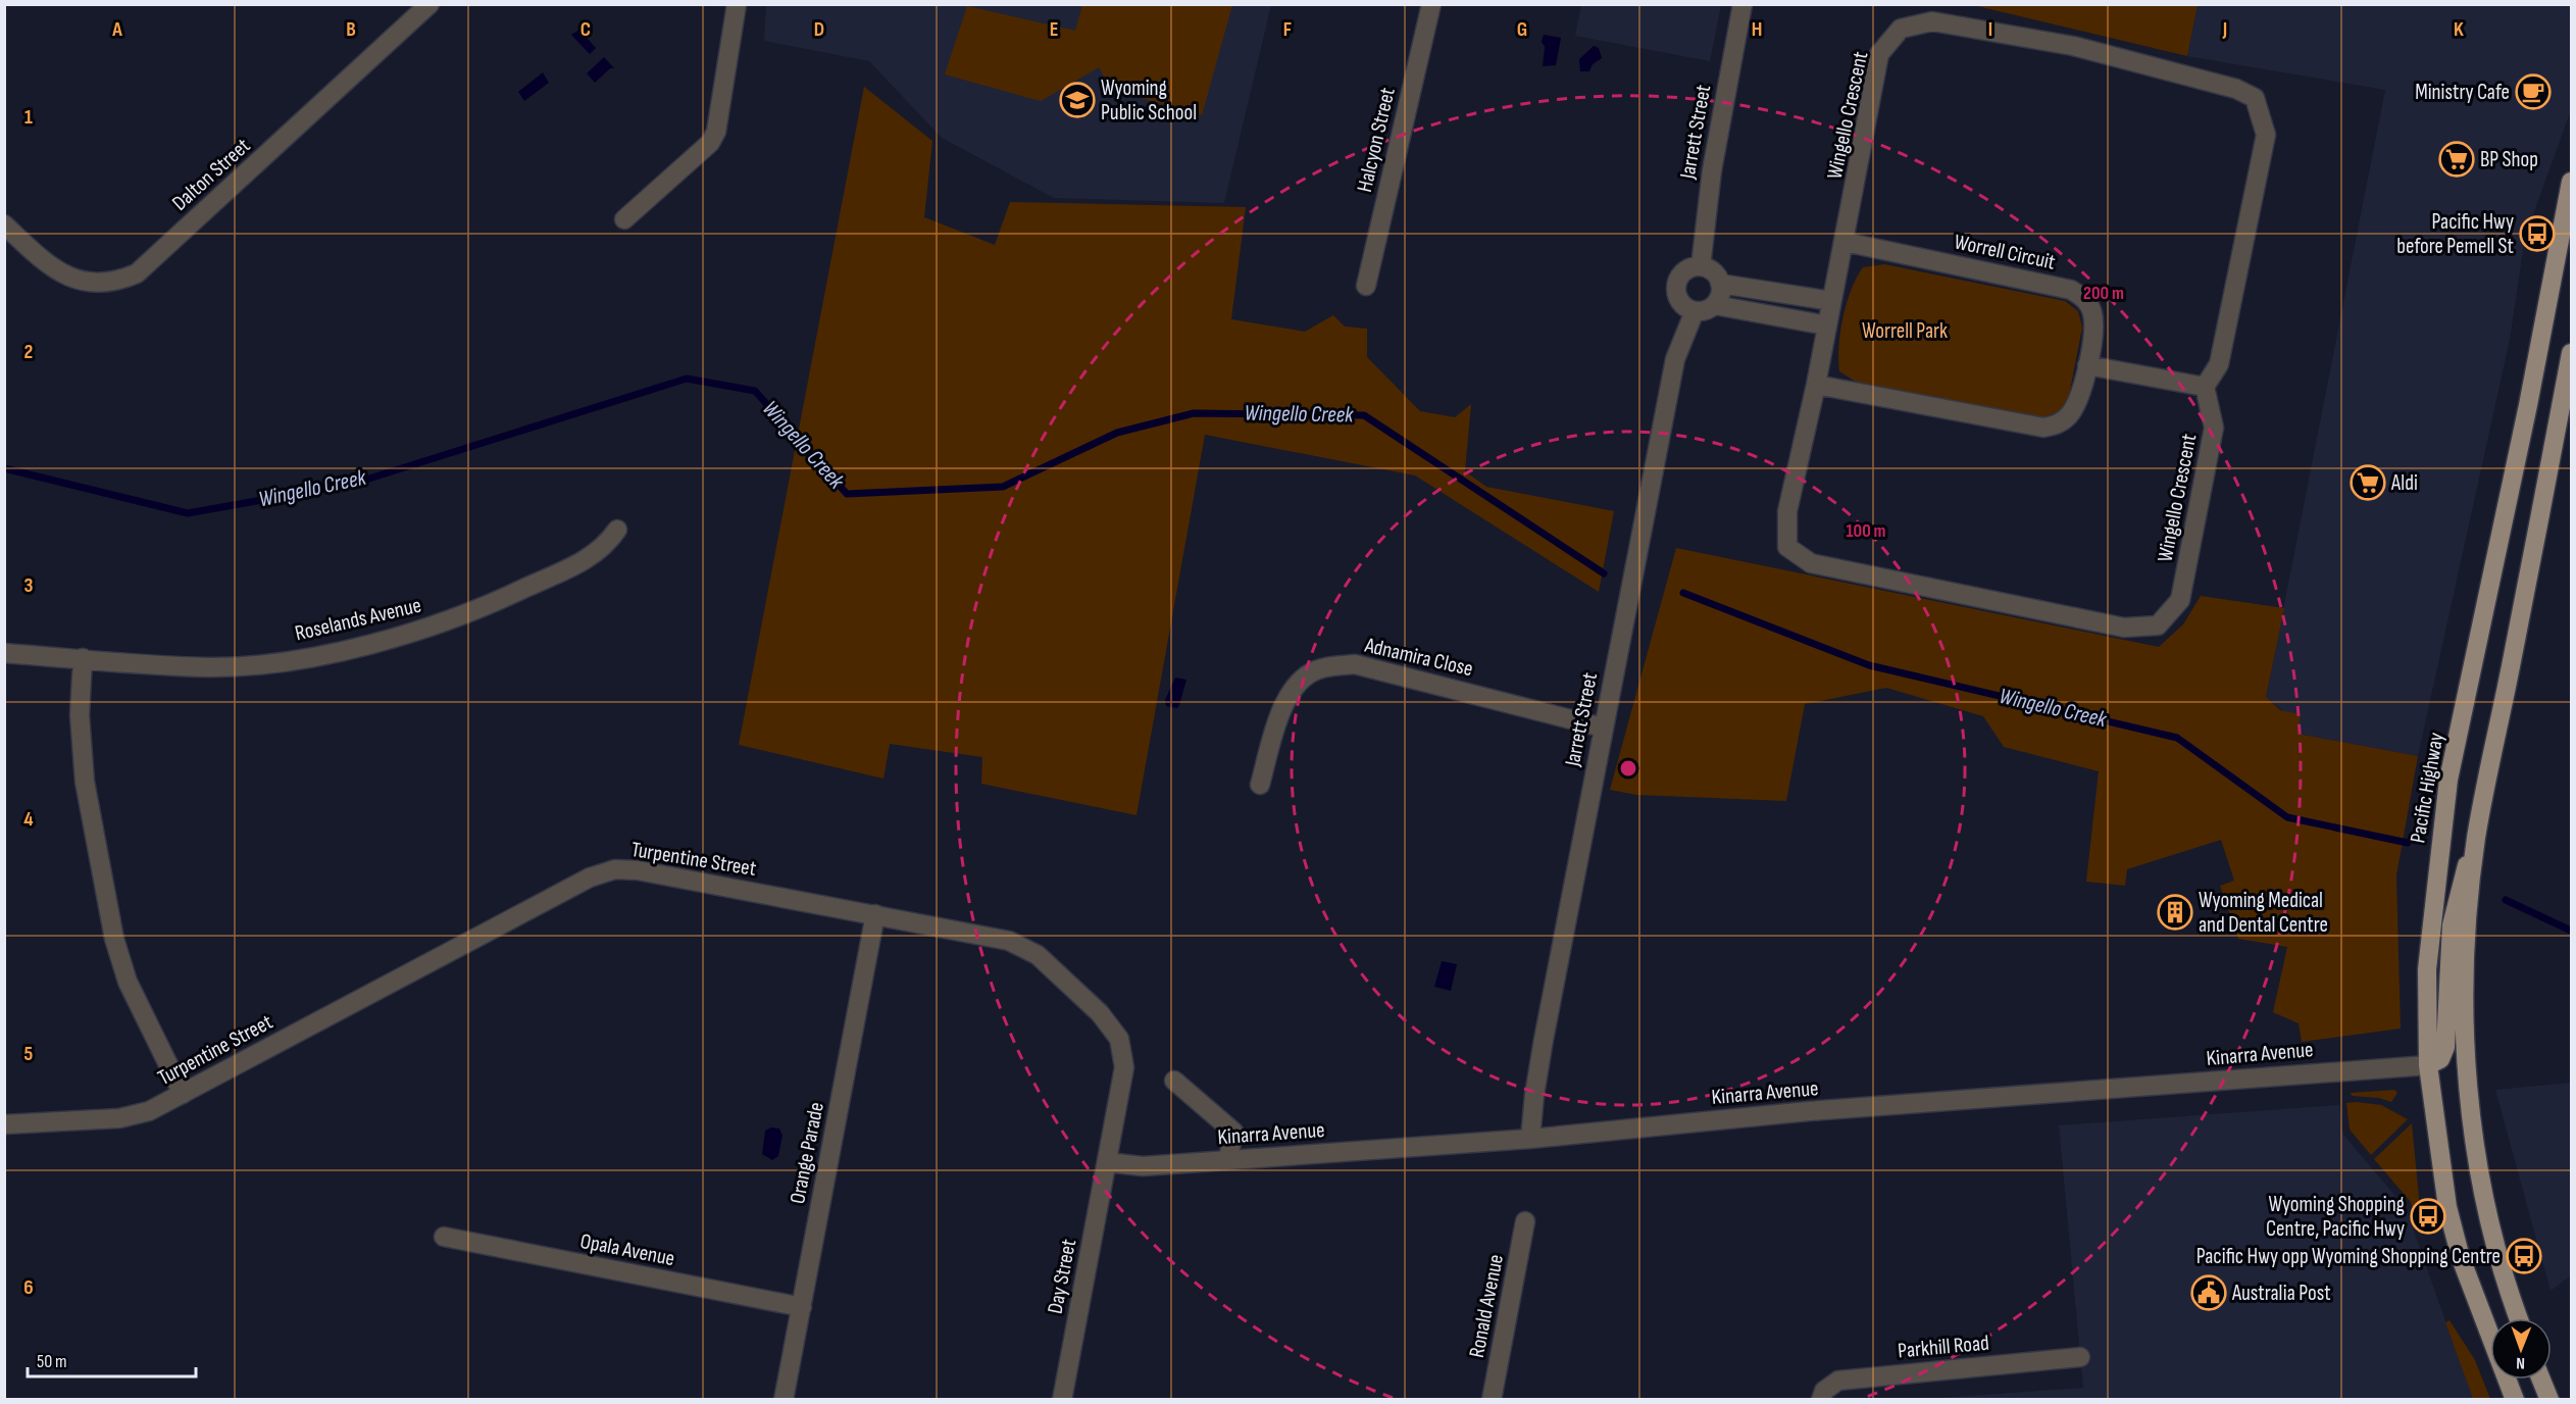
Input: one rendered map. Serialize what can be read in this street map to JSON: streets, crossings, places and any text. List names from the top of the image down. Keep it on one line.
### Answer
{"streets":{"main road":["Pacific Highway"],"street":["Wingello Crescent","Jarrett Street","Halcyon Street","Dalton Street","Worrell Circuit","Roselands Avenue","Adnamira Close","Turpentine Street","Kinarra Avenue","Orange Parade","Opala Avenue","Day Street","Ronald Avenue","Parkhill Road"]},"crossings":[["Wingello Crescent","Worrell Circuit"],["Jarrett Street","Adnamira Close"],["Jarrett Street","Kinarra Avenue"],["Pacific Highway","Kinarra Avenue"],["Turpentine Street","Kinarra Avenue"],["Turpentine Street","Orange Parade"],["Turpentine Street","Day Street"],["Kinarra Avenue","Day Street"],["Orange Parade","Opala Avenue"]],"water":["Wingello Creek"],"parks":["Worrell Park"],"places":{"cafe":["Ministry Cafe"],"school or university":["Wyoming Public School"],"supermarket":["BP Shop","Aldi"],"bus stop":["Pacific Hwy before Pemell St","Wyoming Shopping Centre, Pacific Hwy","Pacific Hwy opp Wyoming Shopping Centre"],"building":["Wyoming Medical and Dental Centre"],"public building":["Australia Post"]},"scale_bar":"50 m","north":"bottom","grid":{"columns":["A","B","C","D","E","F","G","H","I","J","K"],"rows":["1","2","3","4","5","6"]},"rings":["200 m","100 m"]}
